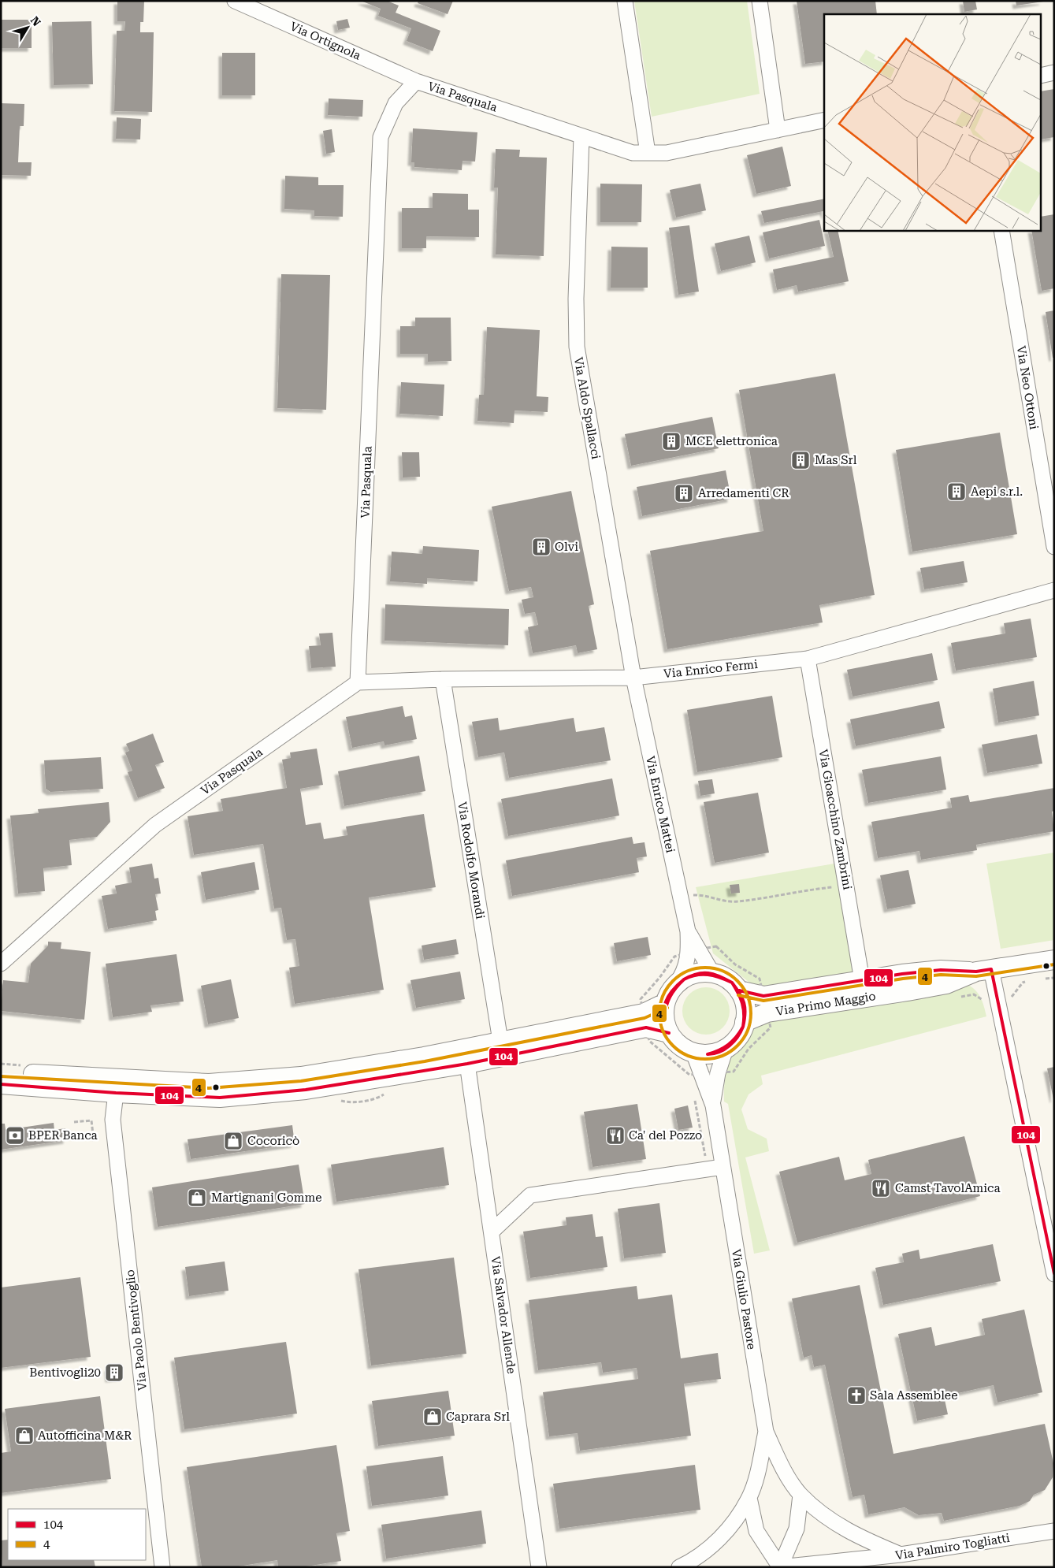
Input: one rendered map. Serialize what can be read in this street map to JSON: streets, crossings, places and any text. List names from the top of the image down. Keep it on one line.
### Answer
{"streets":{"street":["Via Ortignola","Via Pasquala","Via Neo Ottoni","Via Aldo Spallacci","Via Enrico Fermi","Via Enrico Mattei","Via Gioacchino Zambrini","Via Rodolfo Morandi","Via Primo Maggio","Via Giulio Pastore","Via Salvador Allende","Via Paolo Bentivoglio","Via Palmiro Togliatti"]},"crossings":[["Via Ortignola","Via Pasquala"],["Via Pasquala","Via Aldo Spallacci"],["Via Pasquala","Via Enrico Fermi"],["Via Aldo Spallacci","Via Enrico Fermi"],["Via Aldo Spallacci","Via Enrico Mattei"],["Via Enrico Fermi","Via Enrico Mattei"],["Via Enrico Fermi","Via Gioacchino Zambrini"],["Via Enrico Fermi","Via Rodolfo Morandi"],["Via Enrico Mattei","Via Primo Maggio"],["Via Enrico Mattei","Via Giulio Pastore"],["Via Gioacchino Zambrini","Via Primo Maggio"],["Via Primo Maggio","Via Giulio Pastore"],["Via Giulio Pastore","Via Palmiro Togliatti"]],"places":{"building":["MCE elettronica","Mas Srl","Aepi s.r.l.","Arredamenti CR","Olvi","Bentivogli20"],"bank":["BPER Banca"],"restaurant":["Ca' del Pozzo","Camst TavolAmica"],"shop":["Cocoricò","Martignani Gomme","Caprara Srl","Autofficina M&R"],"church":["Sala Assemblee"]},"lines":["transit line 4","transit line 104"],"legend":["104","4"],"north":"top right"}
